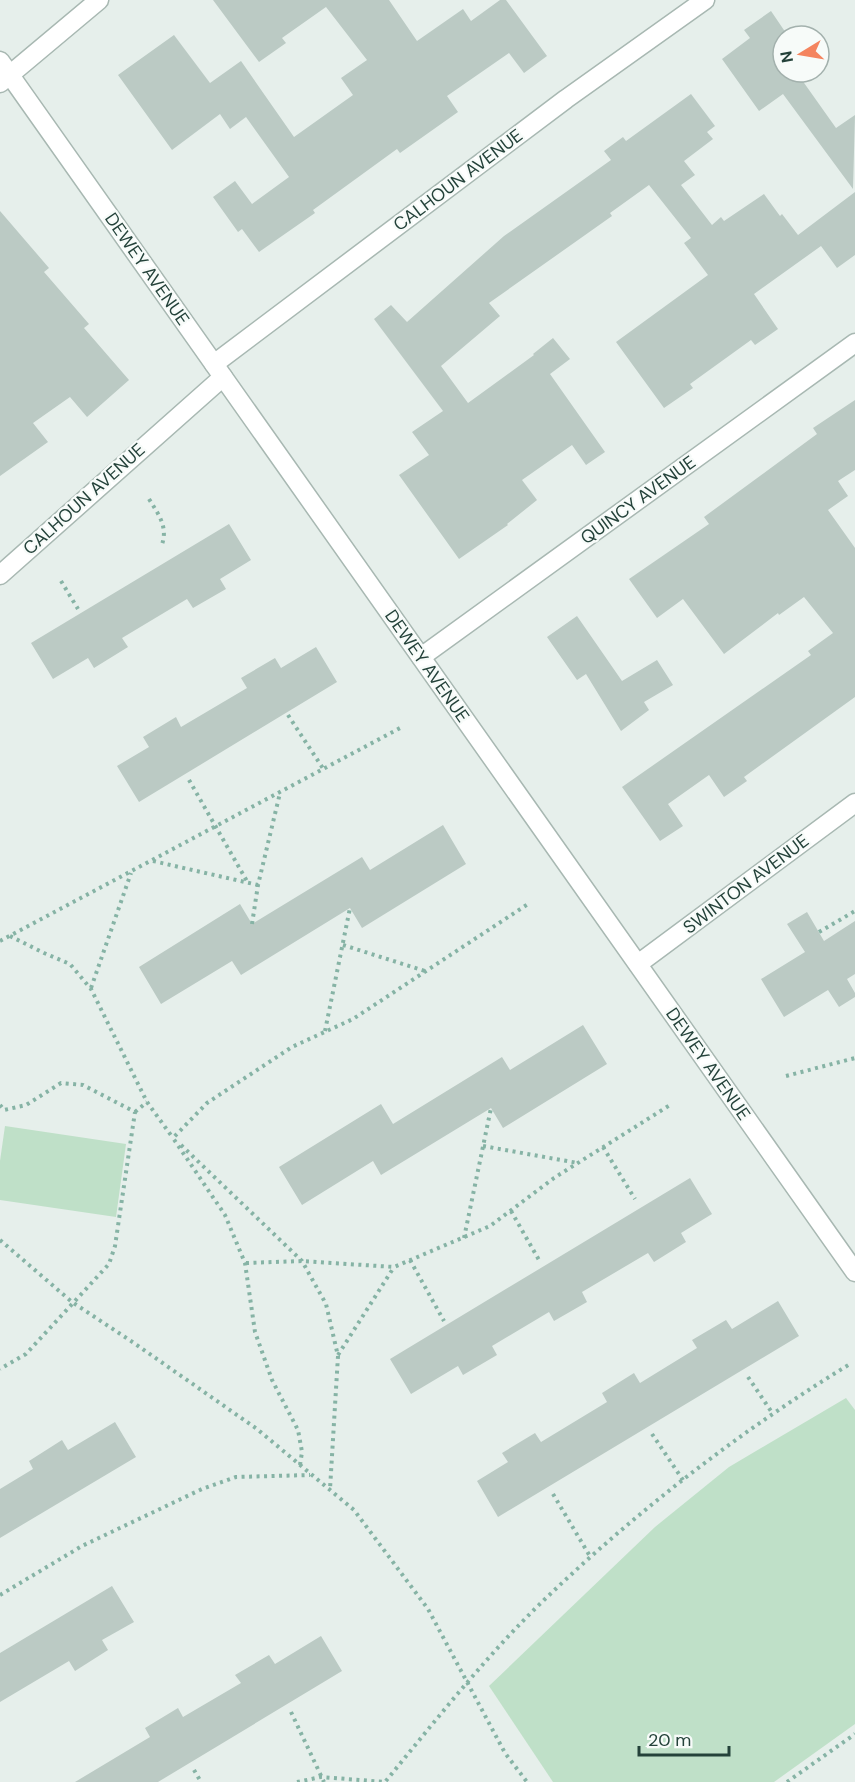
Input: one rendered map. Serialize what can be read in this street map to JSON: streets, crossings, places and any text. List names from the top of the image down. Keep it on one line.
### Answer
{"streets":{"street":["CALHOUN AVENUE","DEWEY AVENUE","QUINCY AVENUE","SWINTON AVENUE"]},"crossings":[["CALHOUN AVENUE","DEWEY AVENUE"],["DEWEY AVENUE","QUINCY AVENUE"],["DEWEY AVENUE","SWINTON AVENUE"]],"scale_bar":"20 m","north":"left"}
